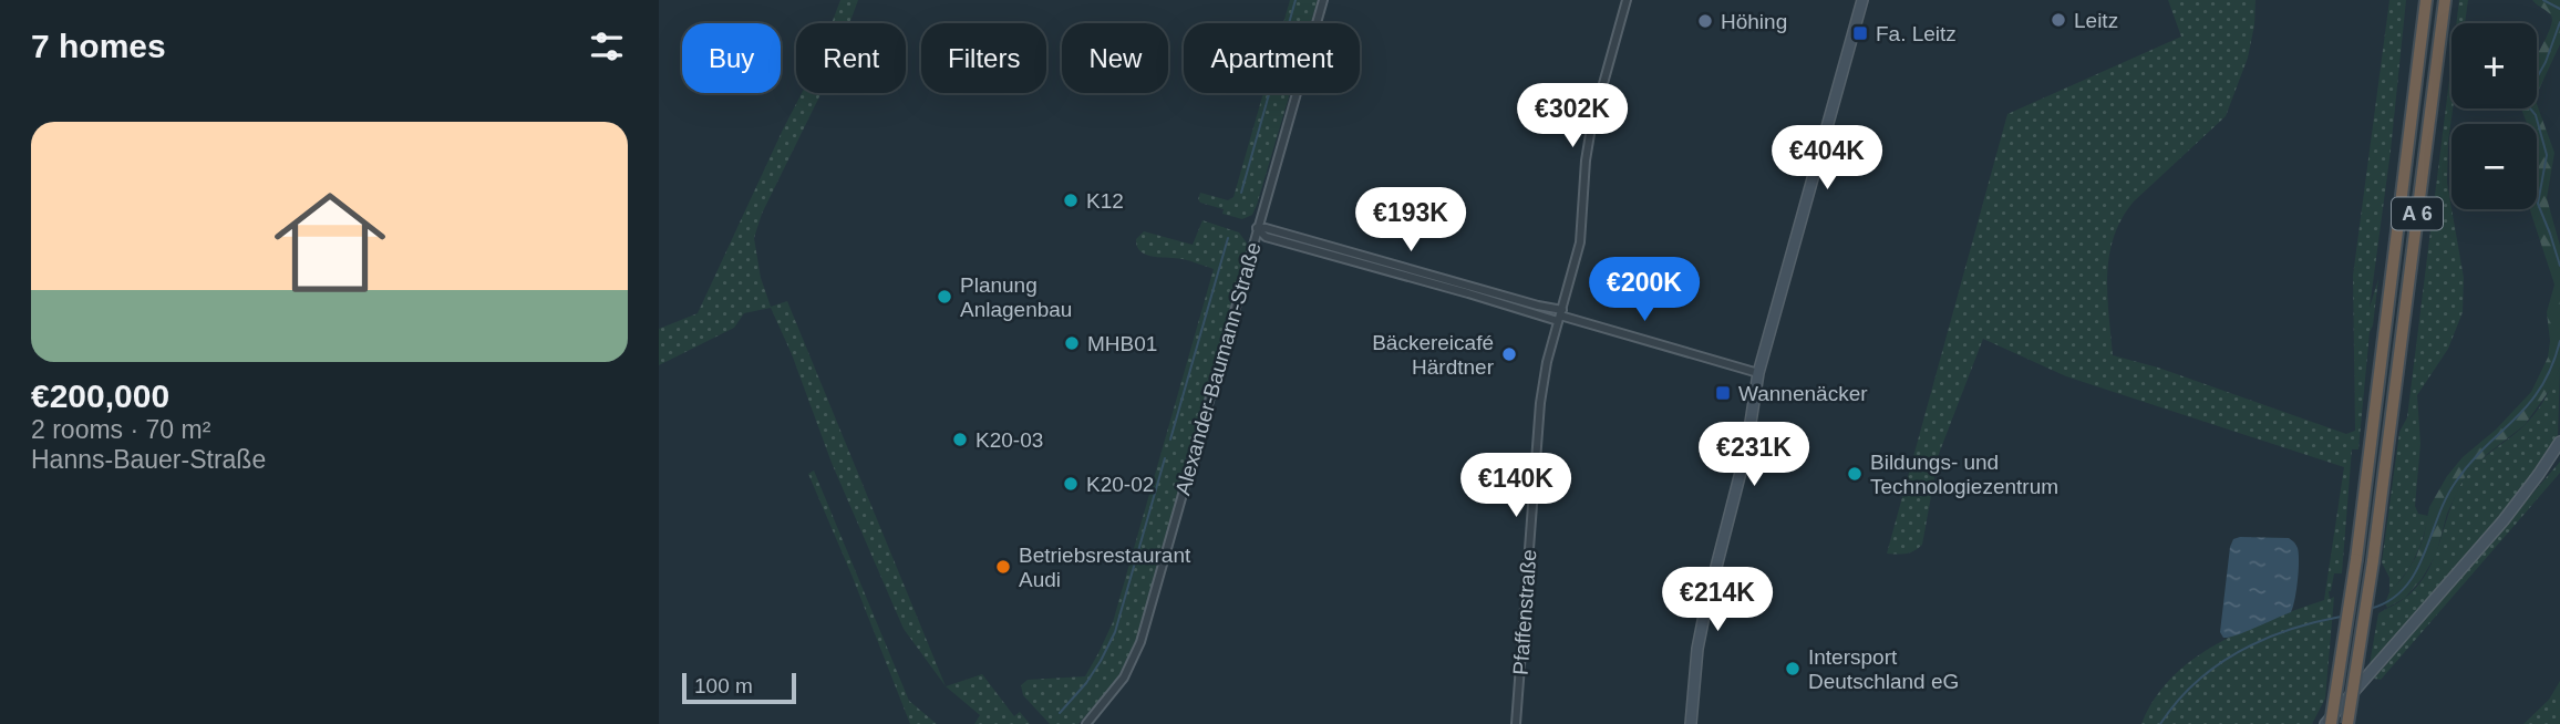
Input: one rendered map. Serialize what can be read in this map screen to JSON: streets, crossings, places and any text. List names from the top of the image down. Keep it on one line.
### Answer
{"streets":{"highway":["A 6"],"street":["Alexander-Baumann-Straße","Pfaffenstraße"]},"places":{"other":["Leitz","Höhing","K12","Planung Anlagenbau","MHB01","Bäckereicafé Härdtner","K20-03","Bildungs- und Technologiezentrum","K20-02","Betriebsrestaurant Audi","Intersport Deutschland eG"],"transit":["Fa. Leitz","Wannenäcker"]},"scale_bar":"100 m","page":{"heading":"7 homes","map_buttons":["+","−"],"chip":["Buy","Rent","Filters","New","Apartment"],"price":["€302K","€404K","€193K","€200K","€231K","€140K","€214K"],"list":[{"name":"€200,000","note":"2 rooms · 70 m² · Hanns-Bauer-Straße"}],"scale":"100 m"}}
